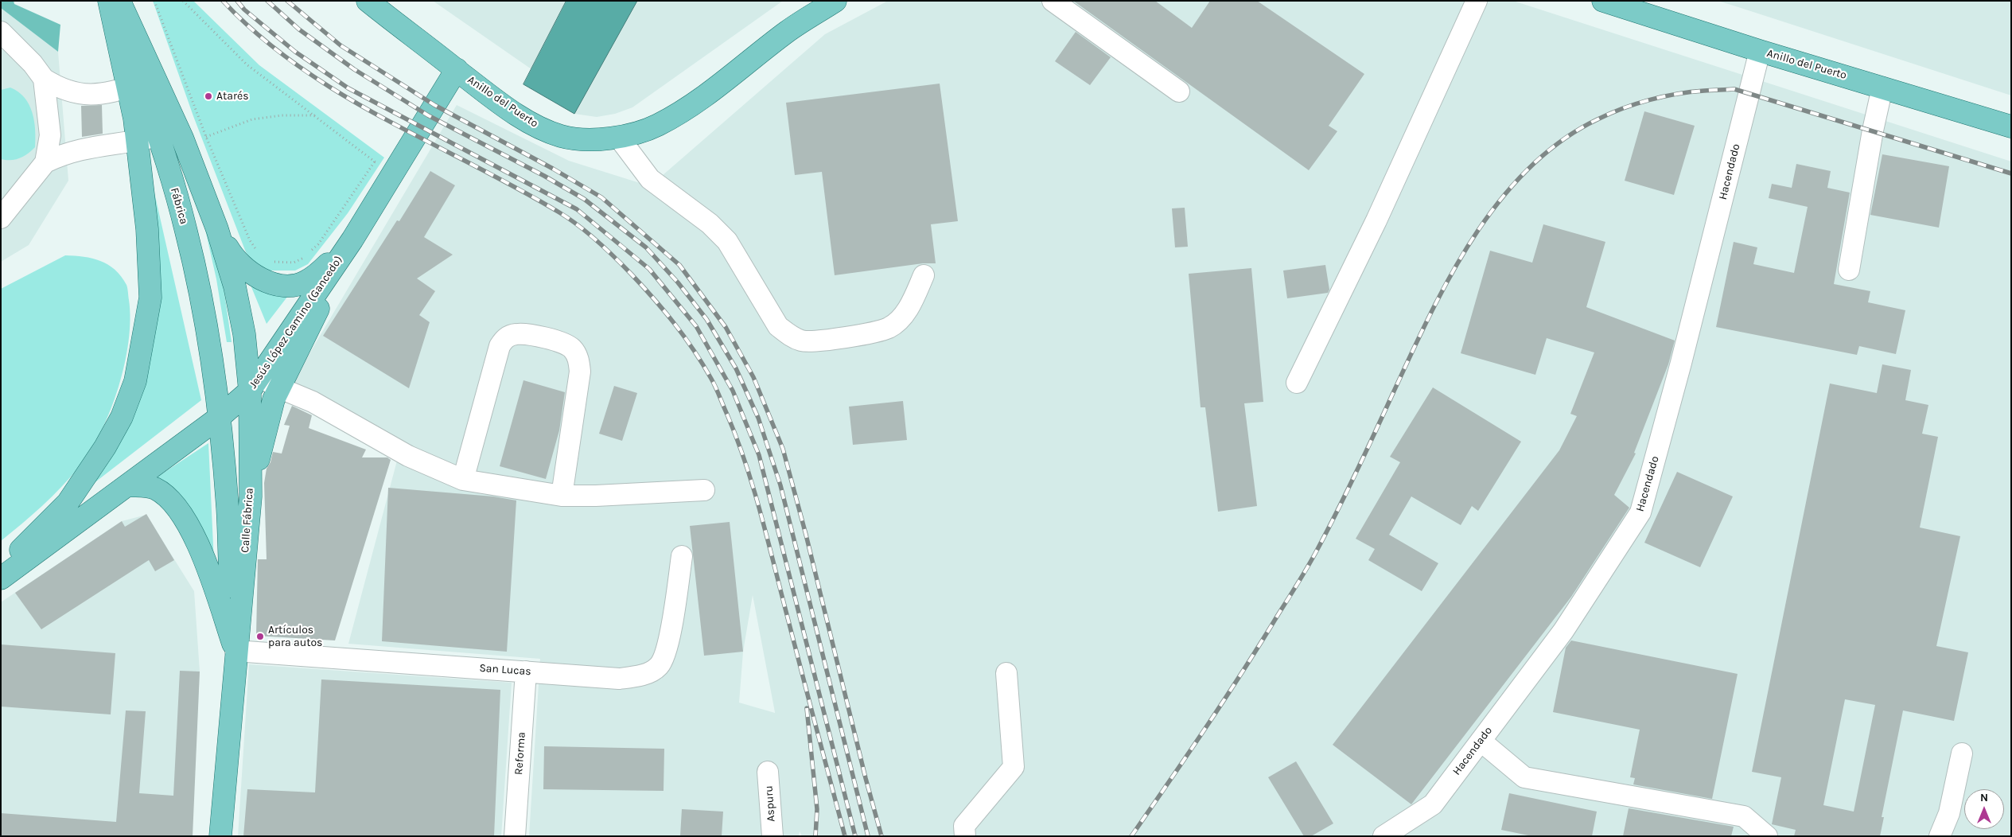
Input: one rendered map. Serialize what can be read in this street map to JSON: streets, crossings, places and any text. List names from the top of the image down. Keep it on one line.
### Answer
{"streets":{"main road":["Anillo del Puerto","Fábrica","Jesús López Camino (Gancedo)","Calle Fábrica"],"street":["Hacendado","San Lucas","Reforma","Aspuru"]},"crossings":[["Anillo del Puerto","Hacendado"],["Anillo del Puerto","Jesús López Camino (Gancedo)"],["Fábrica","Jesús López Camino (Gancedo)"],["Fábrica","Calle Fábrica"],["Jesús López Camino (Gancedo)","Calle Fábrica"],["Calle Fábrica","San Lucas"],["San Lucas","Reforma"]],"places":["Atarés","Artículos para autos"],"north":"top"}
